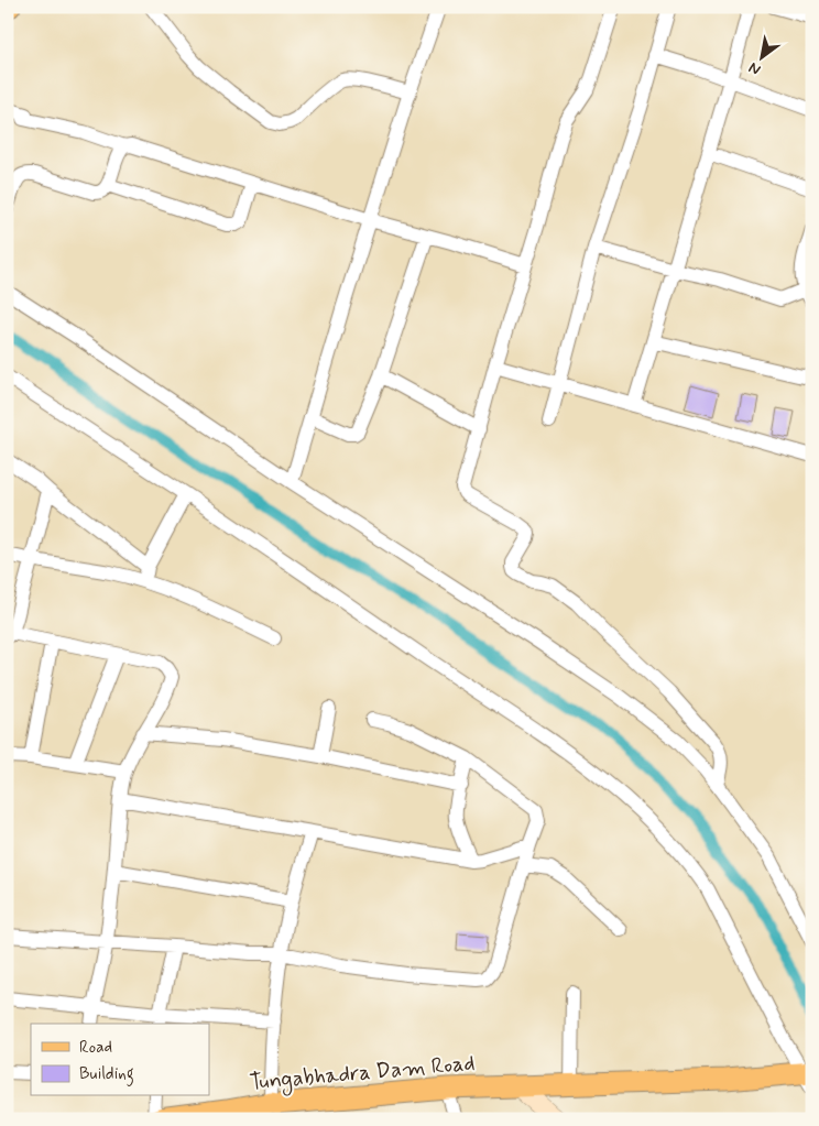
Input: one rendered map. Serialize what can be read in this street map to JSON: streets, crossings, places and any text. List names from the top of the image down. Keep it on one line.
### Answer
{"streets":{"main road":["Tungabhadra Dam Road"]},"legend":["Road","Building"],"north":"bottom left"}
